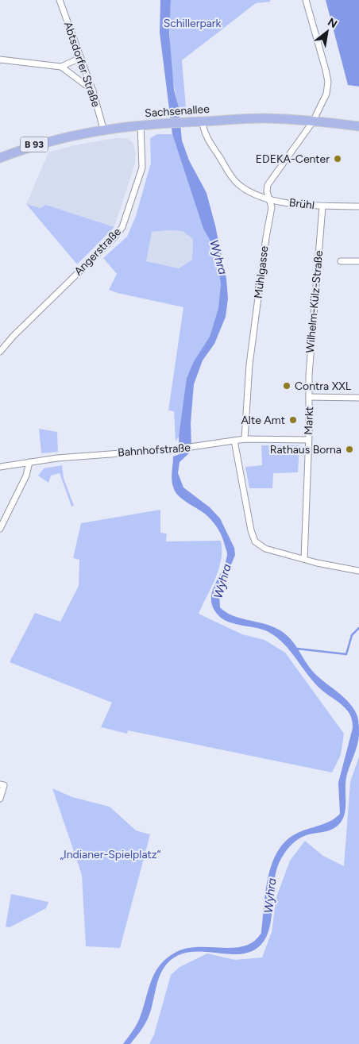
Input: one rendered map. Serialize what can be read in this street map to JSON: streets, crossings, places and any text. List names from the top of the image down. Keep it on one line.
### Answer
{"streets":{"main road":["Sachsenallee","B 93"],"street":["Abtsdorfer Straße","Brühl","Angerstraße","Mühlgasse","Wilhelm-Külz-Straße","Markt","Bahnhofstraße"]},"crossings":[["Abtsdorfer Straße","Sachsenallee"],["Sachsenallee","Brühl"],["Sachsenallee","Angerstraße"],["Sachsenallee","Mühlgasse"],["Brühl","Mühlgasse"],["Brühl","Wilhelm-Külz-Straße"],["Mühlgasse","Bahnhofstraße"],["Wilhelm-Külz-Straße","Markt"],["Markt","Bahnhofstraße"]],"water":["Wyhra"],"parks":["Schillerpark","„Indianer-Spielplatz“"],"places":["EDEKA-Center","Contra XXL","Alte Amt","Rathaus Borna"],"north":"top right"}
